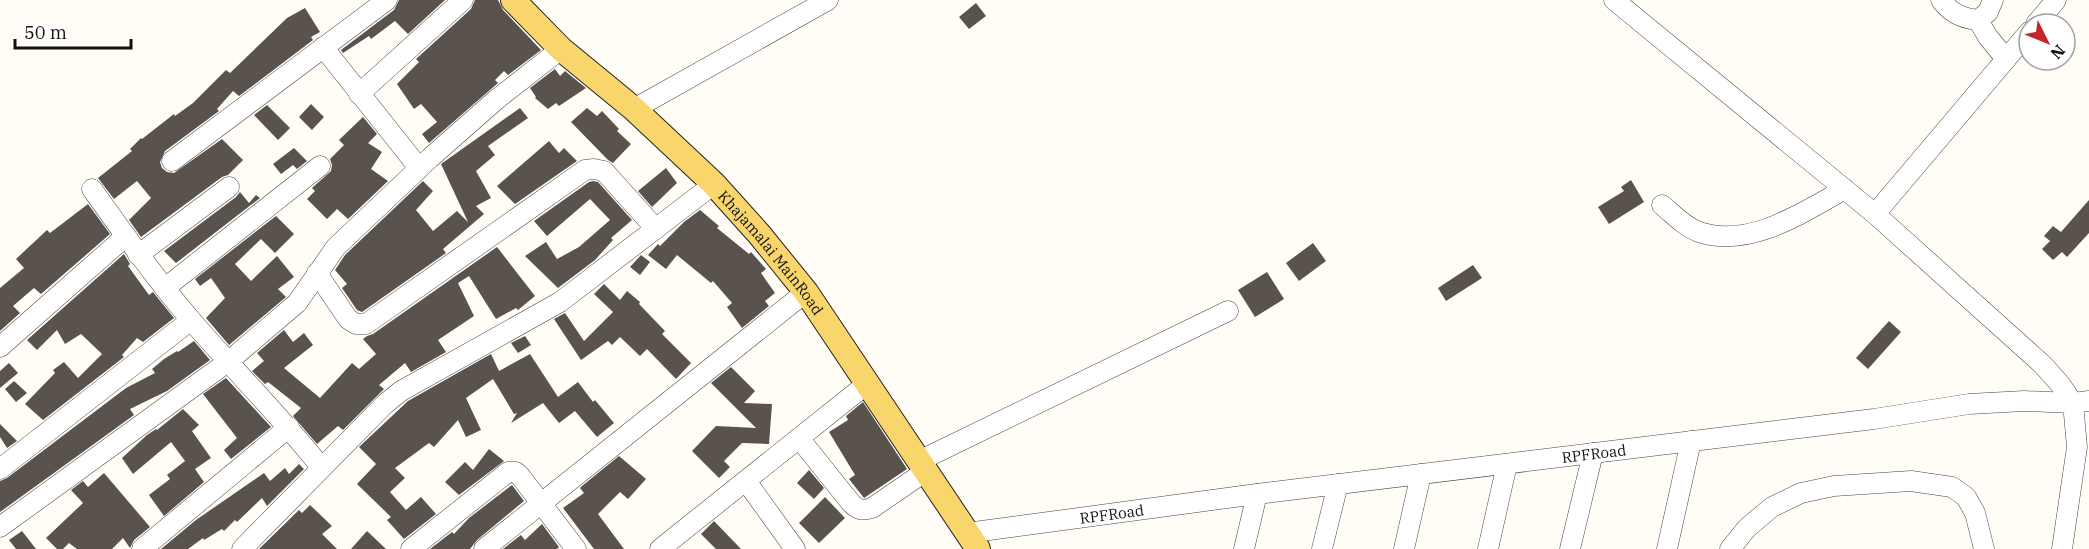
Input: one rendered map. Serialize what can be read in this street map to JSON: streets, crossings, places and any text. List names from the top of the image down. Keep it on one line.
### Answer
{"streets":{"main road":["Khajamalai MainRoad"],"street":["RPFRoad"]},"crossings":[["Khajamalai MainRoad","RPFRoad"]],"scale_bar":"50 m","north":"bottom right"}
